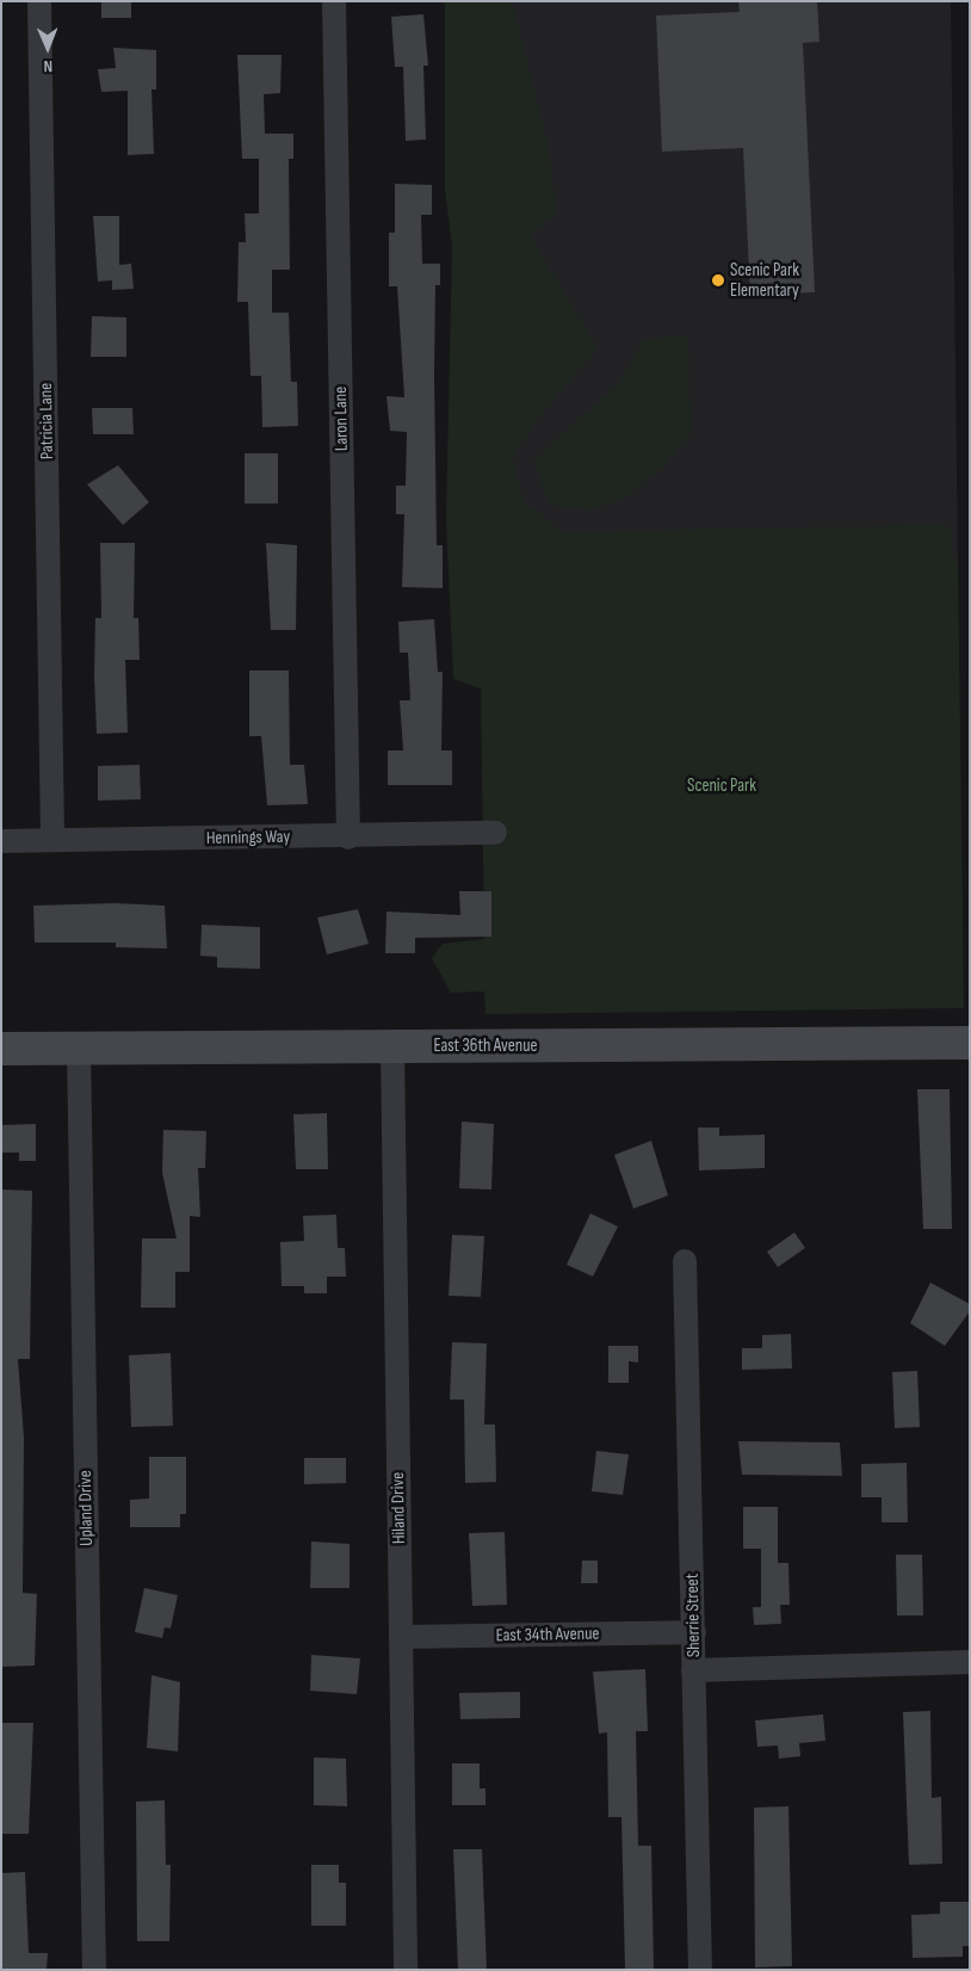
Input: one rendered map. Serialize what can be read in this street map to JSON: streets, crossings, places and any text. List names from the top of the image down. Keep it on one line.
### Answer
{"streets":{"street":["Laron Lane","Patricia Lane","Hennings Way","East 36th Avenue","Upland Drive","Hiland Drive","Sherrie Street","East 34th Avenue"]},"crossings":[["Laron Lane","Hennings Way"],["Patricia Lane","Hennings Way"],["East 36th Avenue","Upland Drive"],["East 36th Avenue","Hiland Drive"],["Hiland Drive","East 34th Avenue"],["Sherrie Street","East 34th Avenue"]],"parks":["Scenic Park"],"places":["Scenic Park Elementary"],"north":"bottom"}
